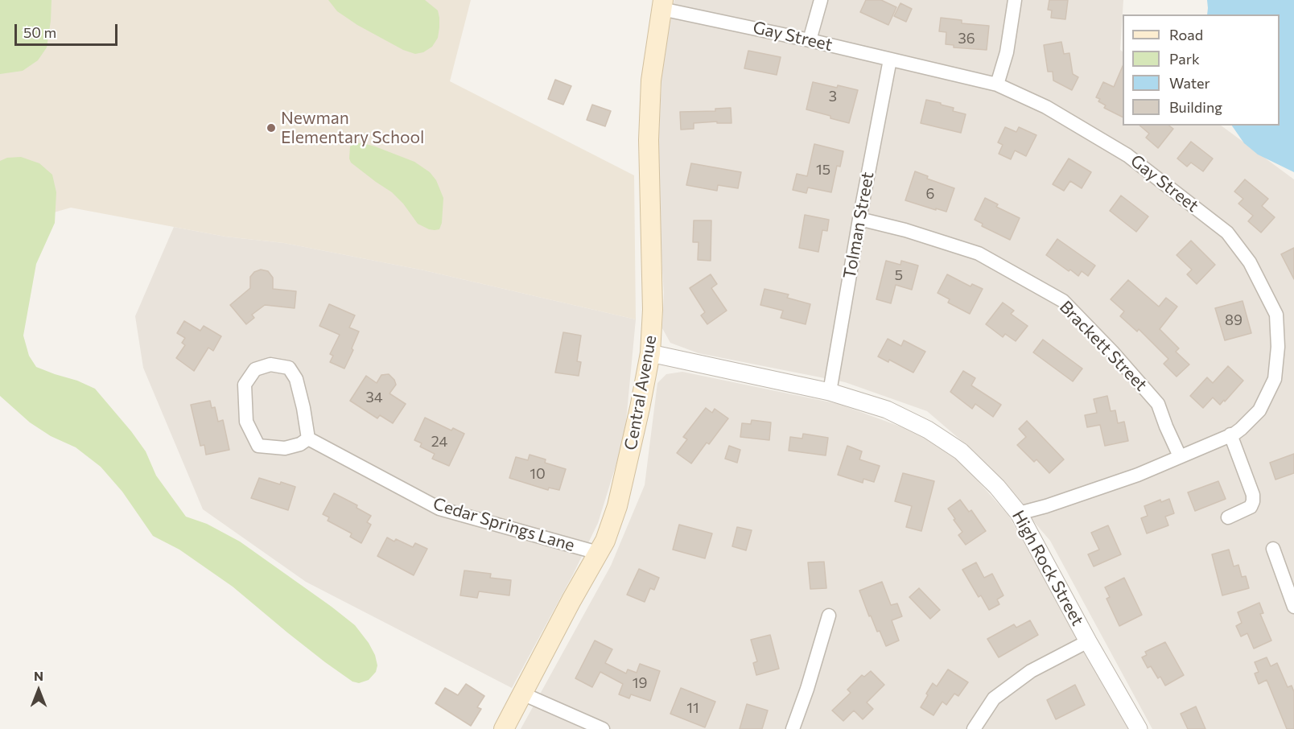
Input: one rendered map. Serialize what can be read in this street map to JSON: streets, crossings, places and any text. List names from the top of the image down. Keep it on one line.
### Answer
{"streets":{"main road":["Central Avenue"],"street":["Gay Street","Tolman Street","Brackett Street","Cedar Springs Lane","High Rock Street"]},"crossings":[["Gay Street","Tolman Street"],["Gay Street","Brackett Street"],["Gay Street","Central Avenue"],["Gay Street","High Rock Street"],["Tolman Street","Brackett Street"],["Tolman Street","High Rock Street"],["Central Avenue","Cedar Springs Lane"],["Central Avenue","High Rock Street"]],"places":["Newman Elementary School"],"house_numbers":["36","3","15","6","5","89","34","24","10","19","11"],"legend":["Road","Park","Water","Building"],"scale_bar":"50 m","north":"top"}
